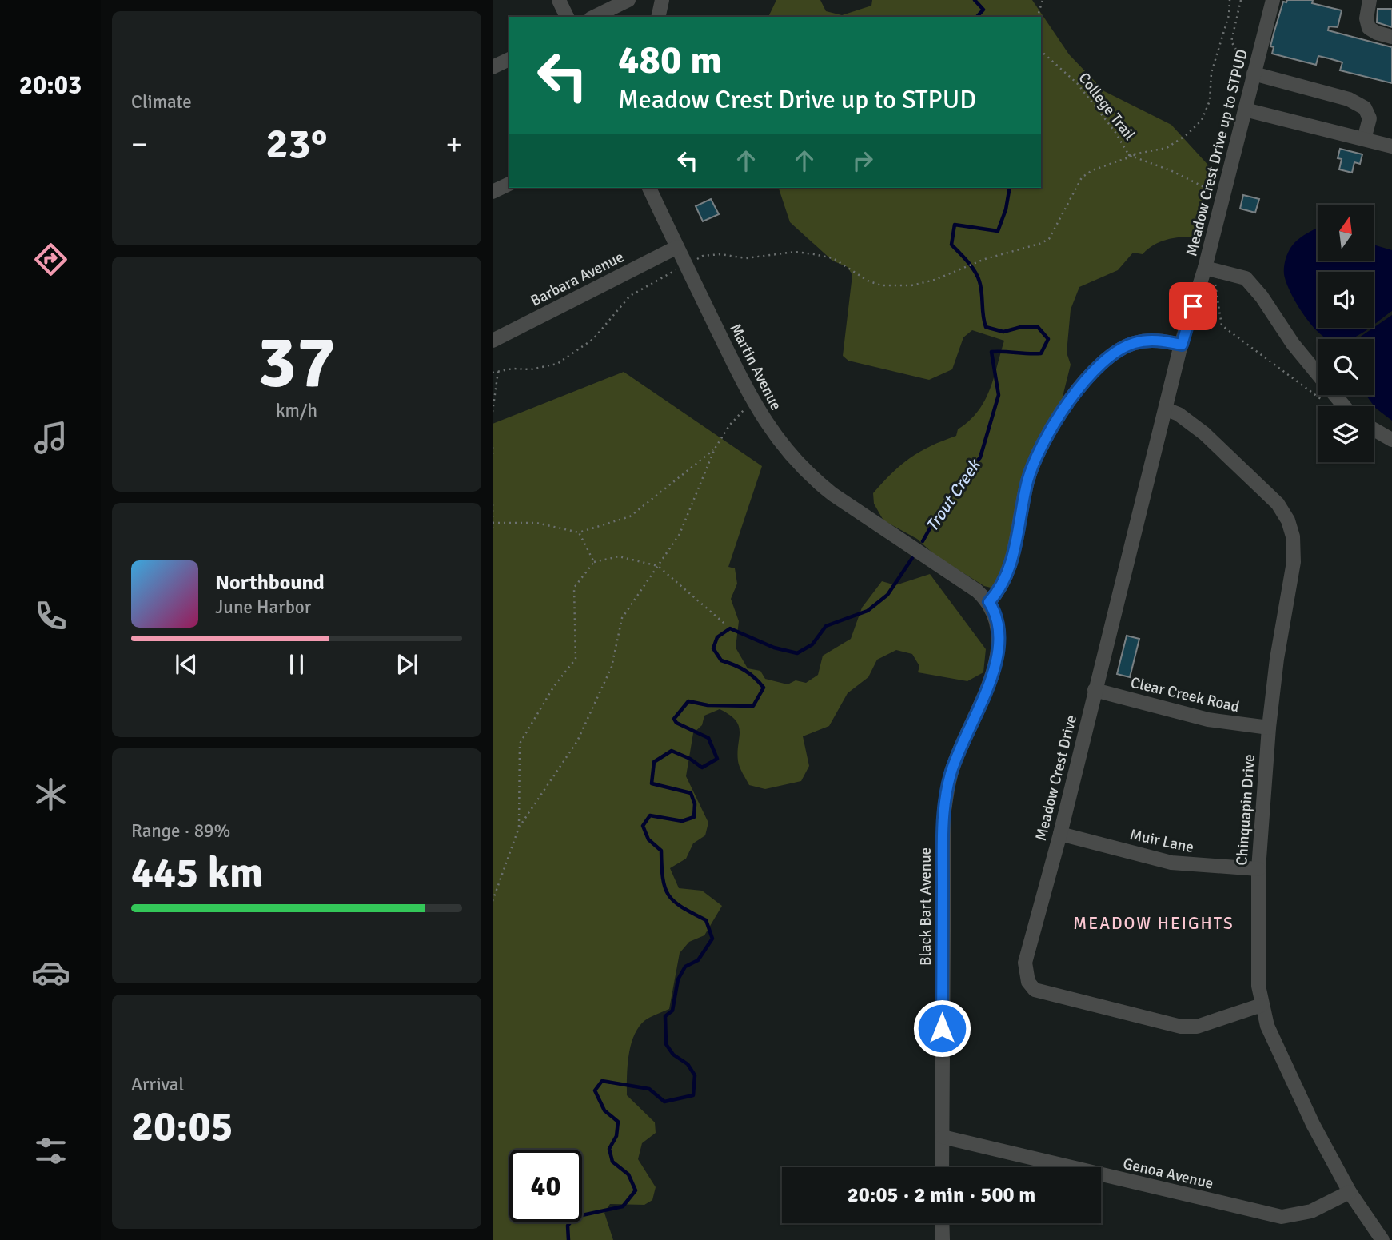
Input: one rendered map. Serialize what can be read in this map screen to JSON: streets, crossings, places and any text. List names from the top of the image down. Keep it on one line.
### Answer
{"streets":{"street":["Meadow Crest Drive up to STPUD","Barbara Avenue","Martin Avenue","Clear Creek Road","Meadow Crest Drive","Chinquapin Drive","Muir Lane","Black Bart Avenue","Genoa Avenue"],"path":["College Trail"]},"crossings":[["College Trail","Meadow Crest Drive up to STPUD"],["Meadow Crest Drive up to STPUD","Meadow Crest Drive"],["Barbara Avenue","Martin Avenue"],["Martin Avenue","Black Bart Avenue"],["Clear Creek Road","Meadow Crest Drive"],["Clear Creek Road","Chinquapin Drive"],["Meadow Crest Drive","Chinquapin Drive"],["Meadow Crest Drive","Muir Lane"],["Chinquapin Drive","Muir Lane"],["Chinquapin Drive","Genoa Avenue"],["Black Bart Avenue","Genoa Avenue"]],"districts":["MEADOW HEIGHTS"],"water":["Trout Creek"],"north":"top","page":{"tabs":"20:03","tile":["Climate",["37","km/h"],["Range · 89%","445 km"],["Arrival","20:05"]],"turn":["480 m","Meadow Crest Drive up to STPUD"],"heat":["−","23°","+"],"song":["Northbound","June Harbor"],"limit":"40","trip":"20:05 · 2 min · 500 m"}}
